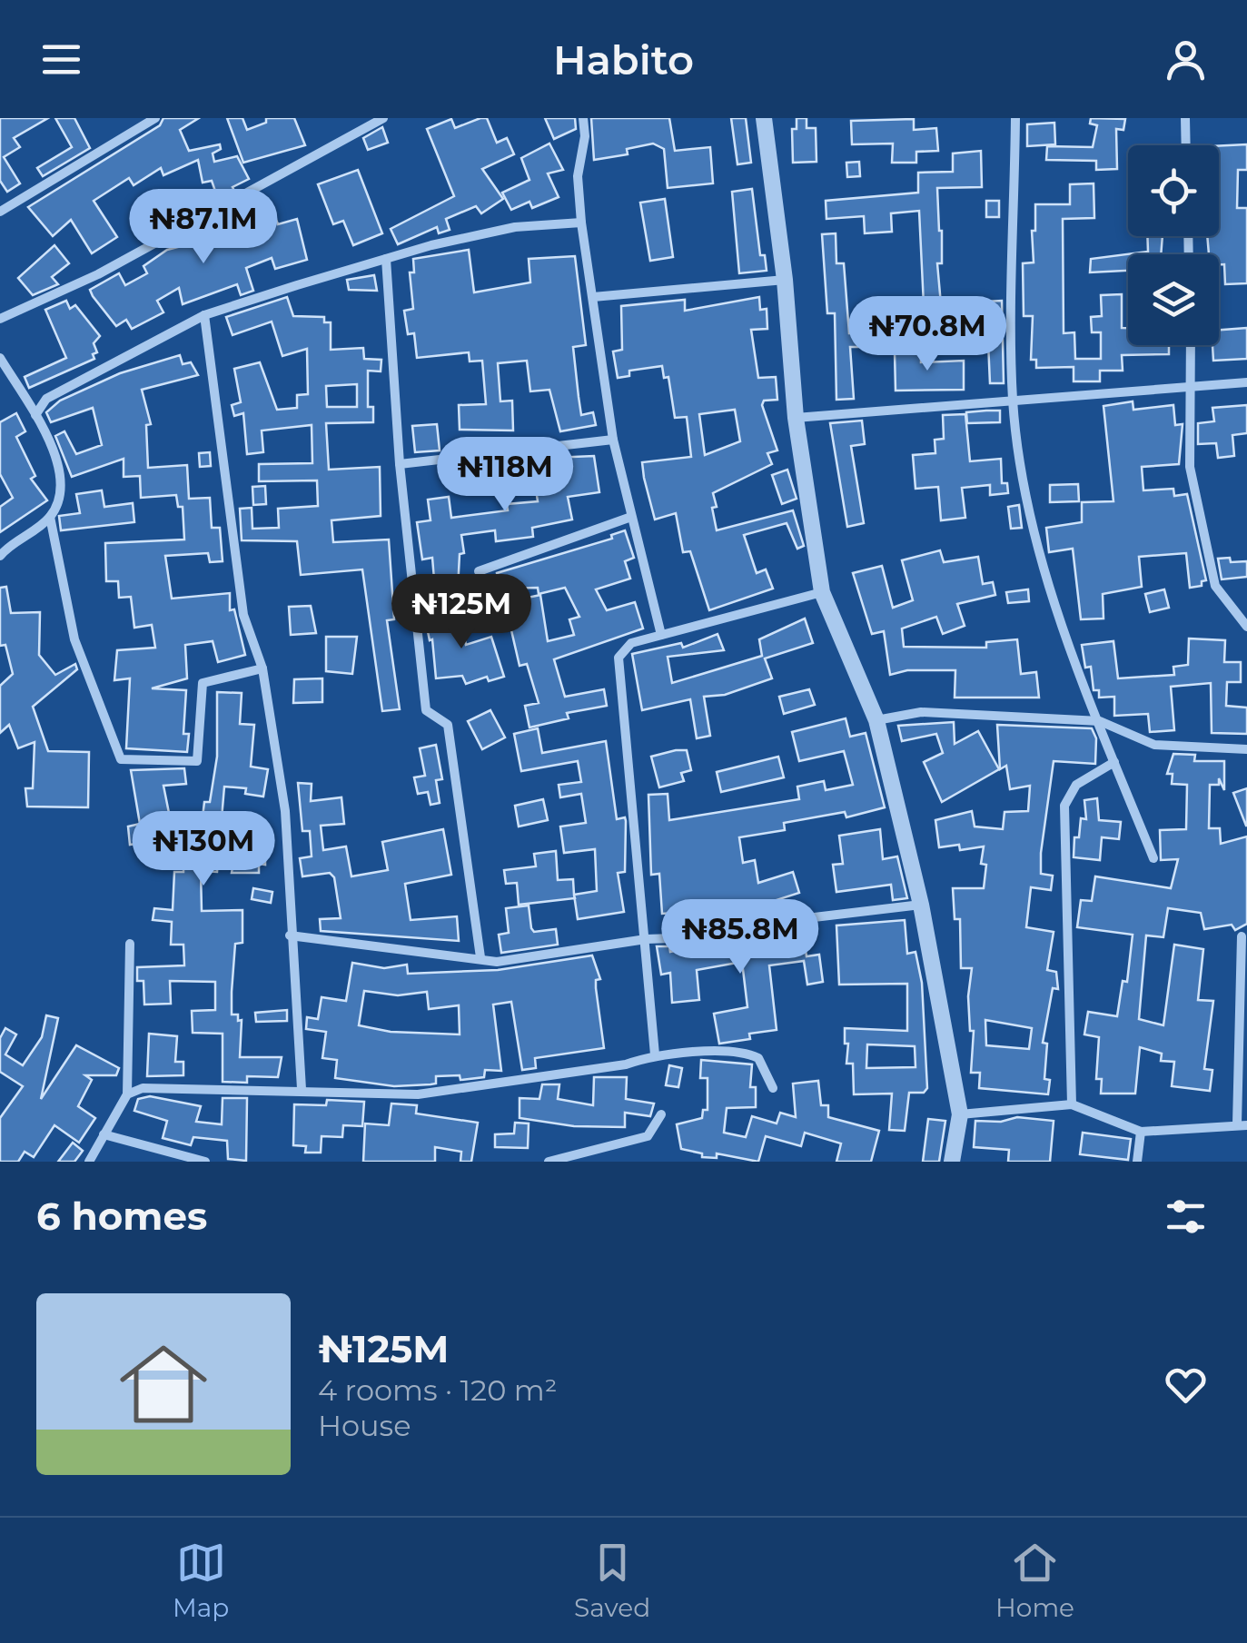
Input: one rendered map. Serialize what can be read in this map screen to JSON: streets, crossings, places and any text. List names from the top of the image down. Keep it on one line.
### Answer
{"page":{"header":"Habito","price":["₦87.1M","₦70.8M","₦118M","₦125M","₦130M","₦85.8M"],"heading":"6 homes","list":[{"name":"₦125M","note":"4 rooms · 120 m² · House"}],"tabs":["Map","Saved","Home"]}}
